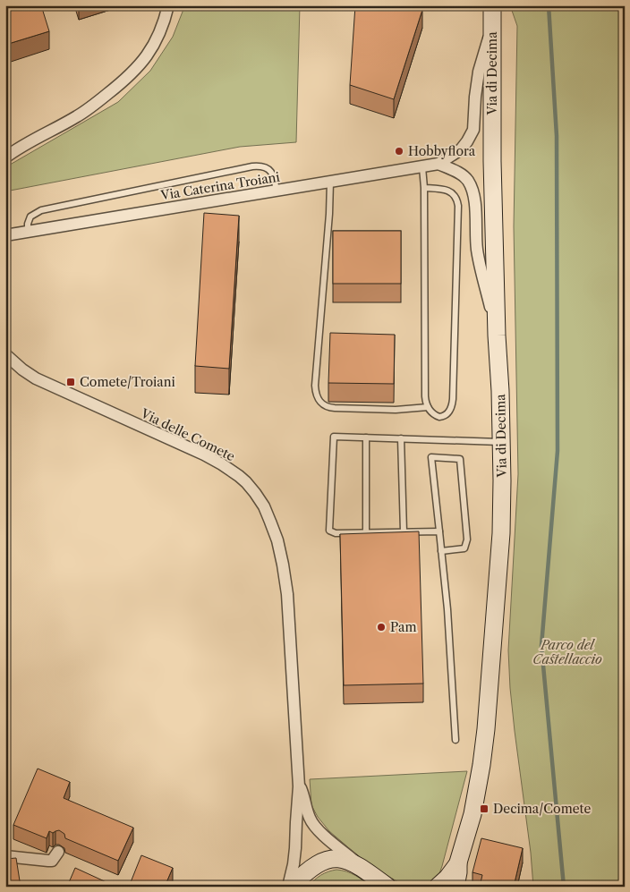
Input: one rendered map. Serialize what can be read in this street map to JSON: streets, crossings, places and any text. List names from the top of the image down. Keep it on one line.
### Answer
{"streets":{"street":["Via di Decima","Via Caterina Troiani","Via delle Comete"]},"crossings":[["Via di Decima","Via Caterina Troiani"]],"parks":["Parco del Castellaccio"],"places":{"other":["Hobbyflora","Pam"],"transit":["Comete/Troiani","Decima/Comete"]}}
